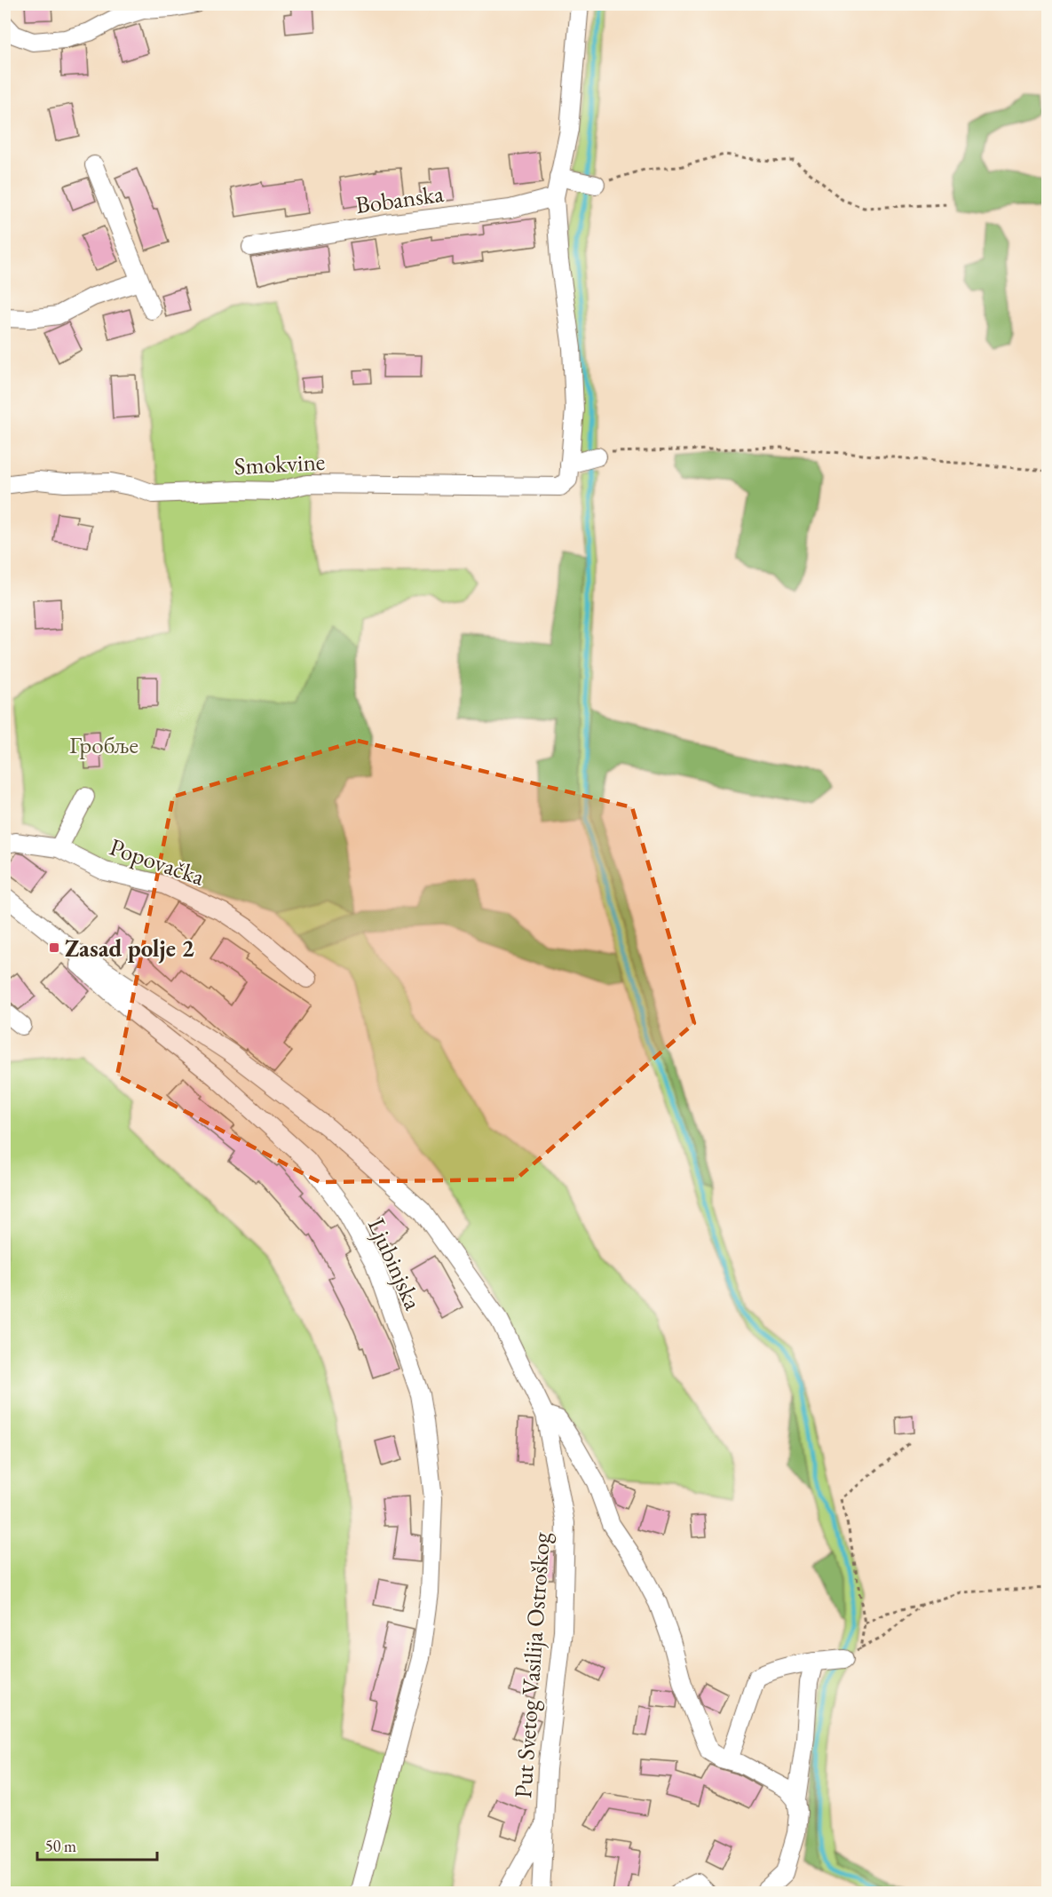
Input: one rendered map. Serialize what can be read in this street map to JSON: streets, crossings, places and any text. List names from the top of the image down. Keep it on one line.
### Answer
{"streets":{"street":["Bobanska","Smokvine","Popovačka","Ljubinjska","Put Svetog Vasilija Ostroškog"]},"crossings":[["Ljubinjska","Put Svetog Vasilija Ostroškog"]],"parks":["Гробље"],"places":{"transit":["Zasad polje 2"]},"scale_bar":"50 m"}
